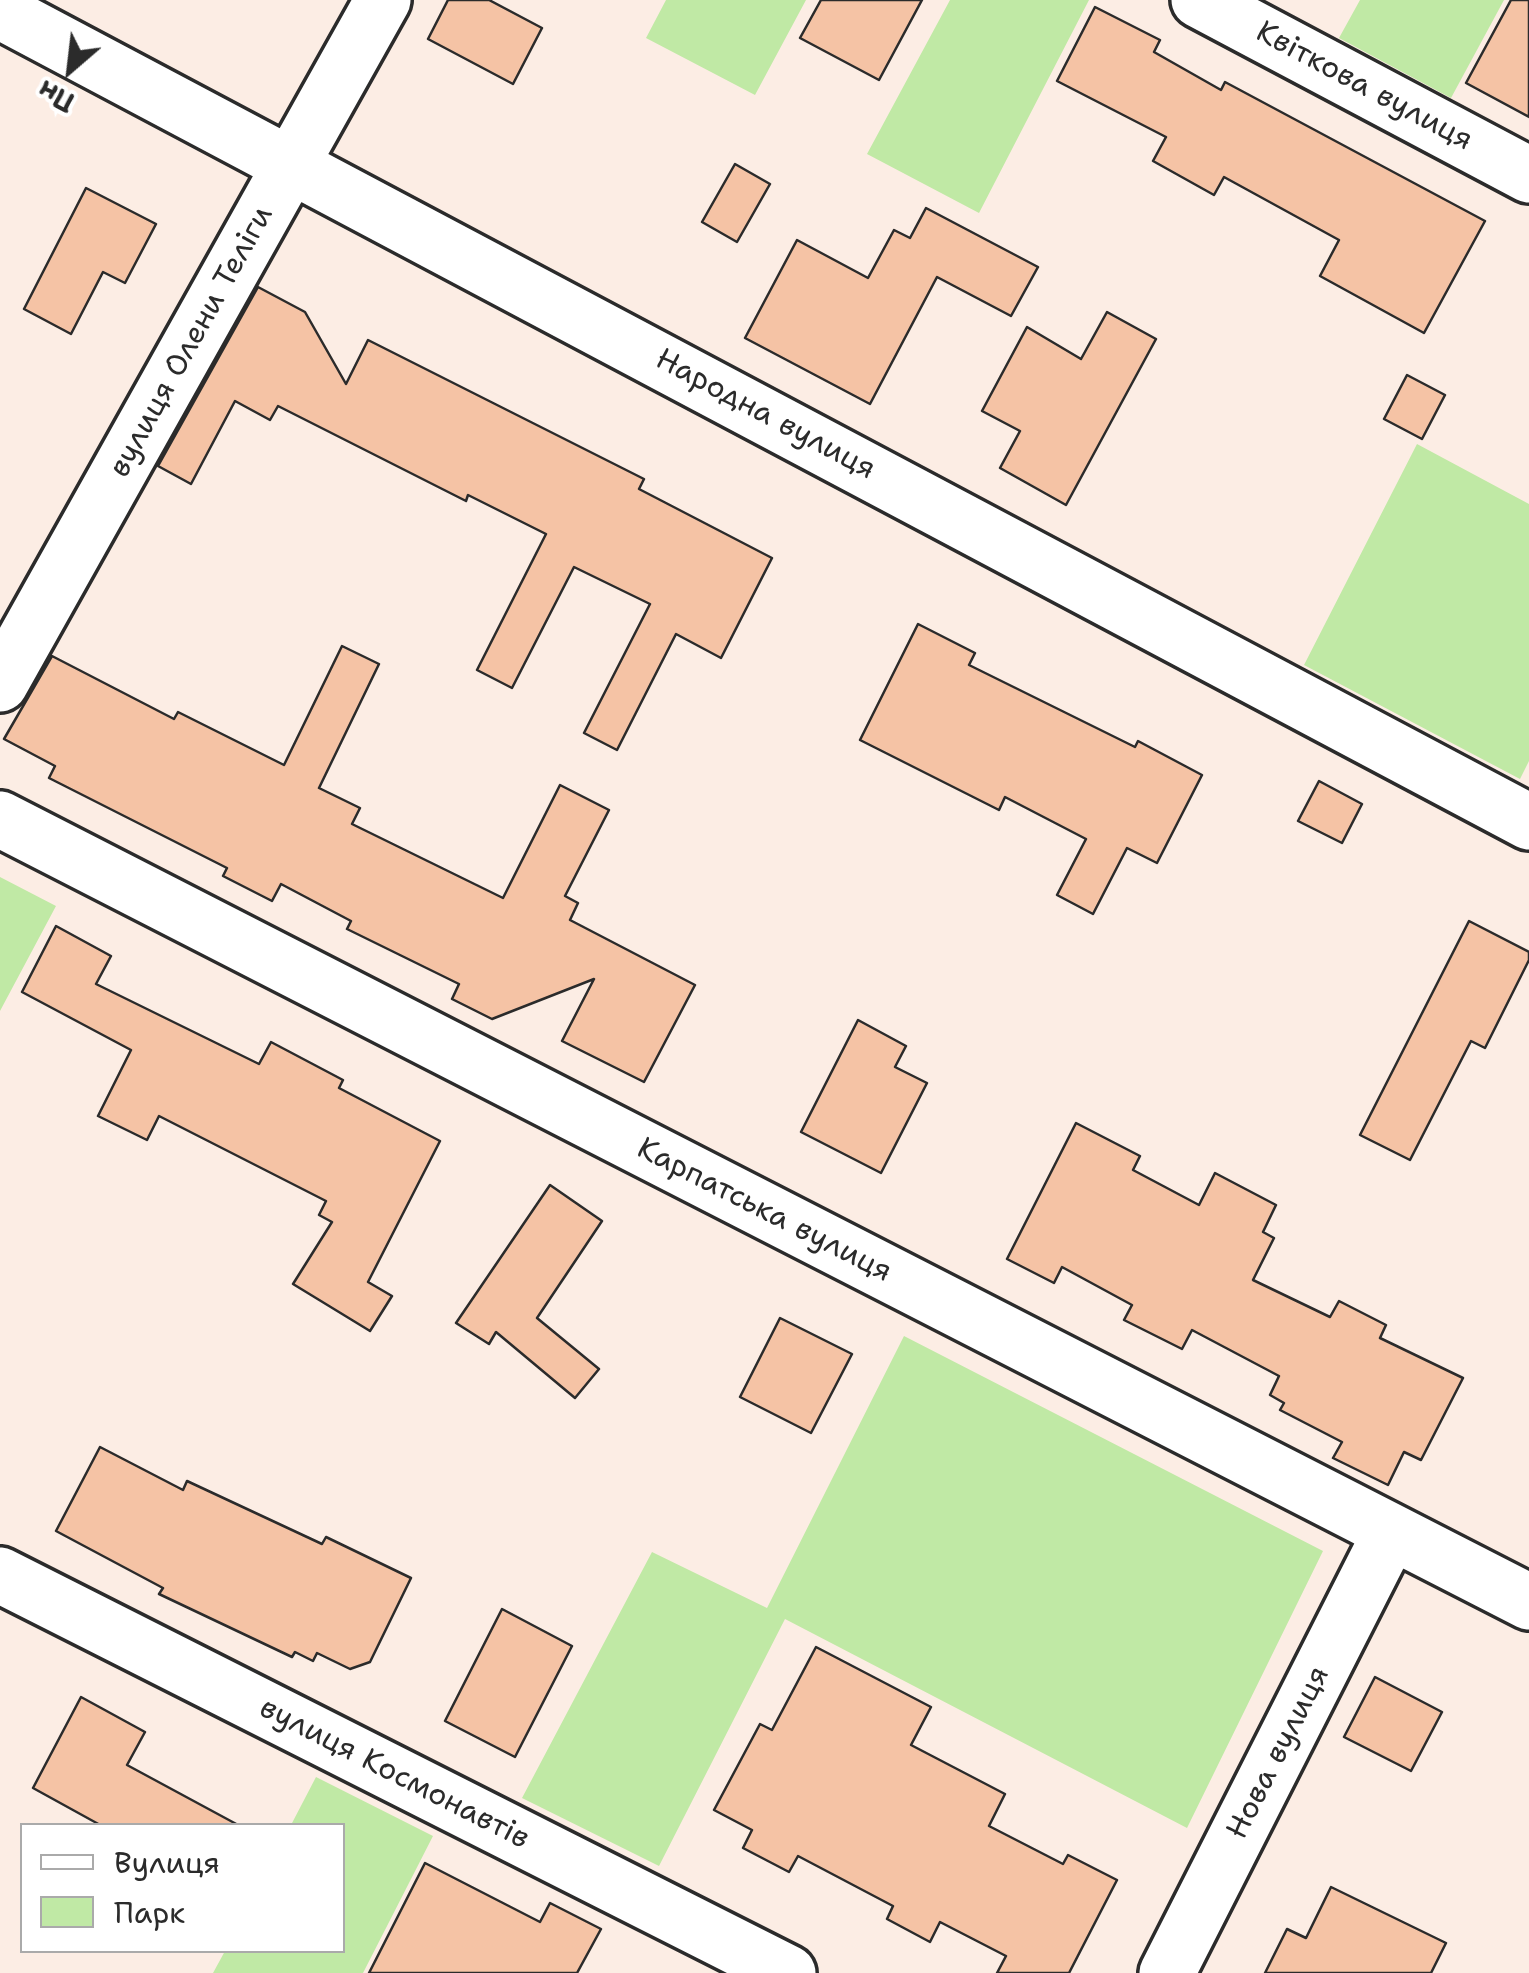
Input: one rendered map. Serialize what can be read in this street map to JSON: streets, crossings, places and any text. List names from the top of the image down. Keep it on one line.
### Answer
{"streets":{"street":["Квіткова вулиця","вулиця Олени Теліги","Народна вулиця","Карпатська вулиця","Нова вулиця","вулиця Космонавтів"]},"crossings":[["вулиця Олени Теліги","Народна вулиця"],["Карпатська вулиця","Нова вулиця"]],"legend":["Вулиця","Парк"],"north":"bottom left"}
